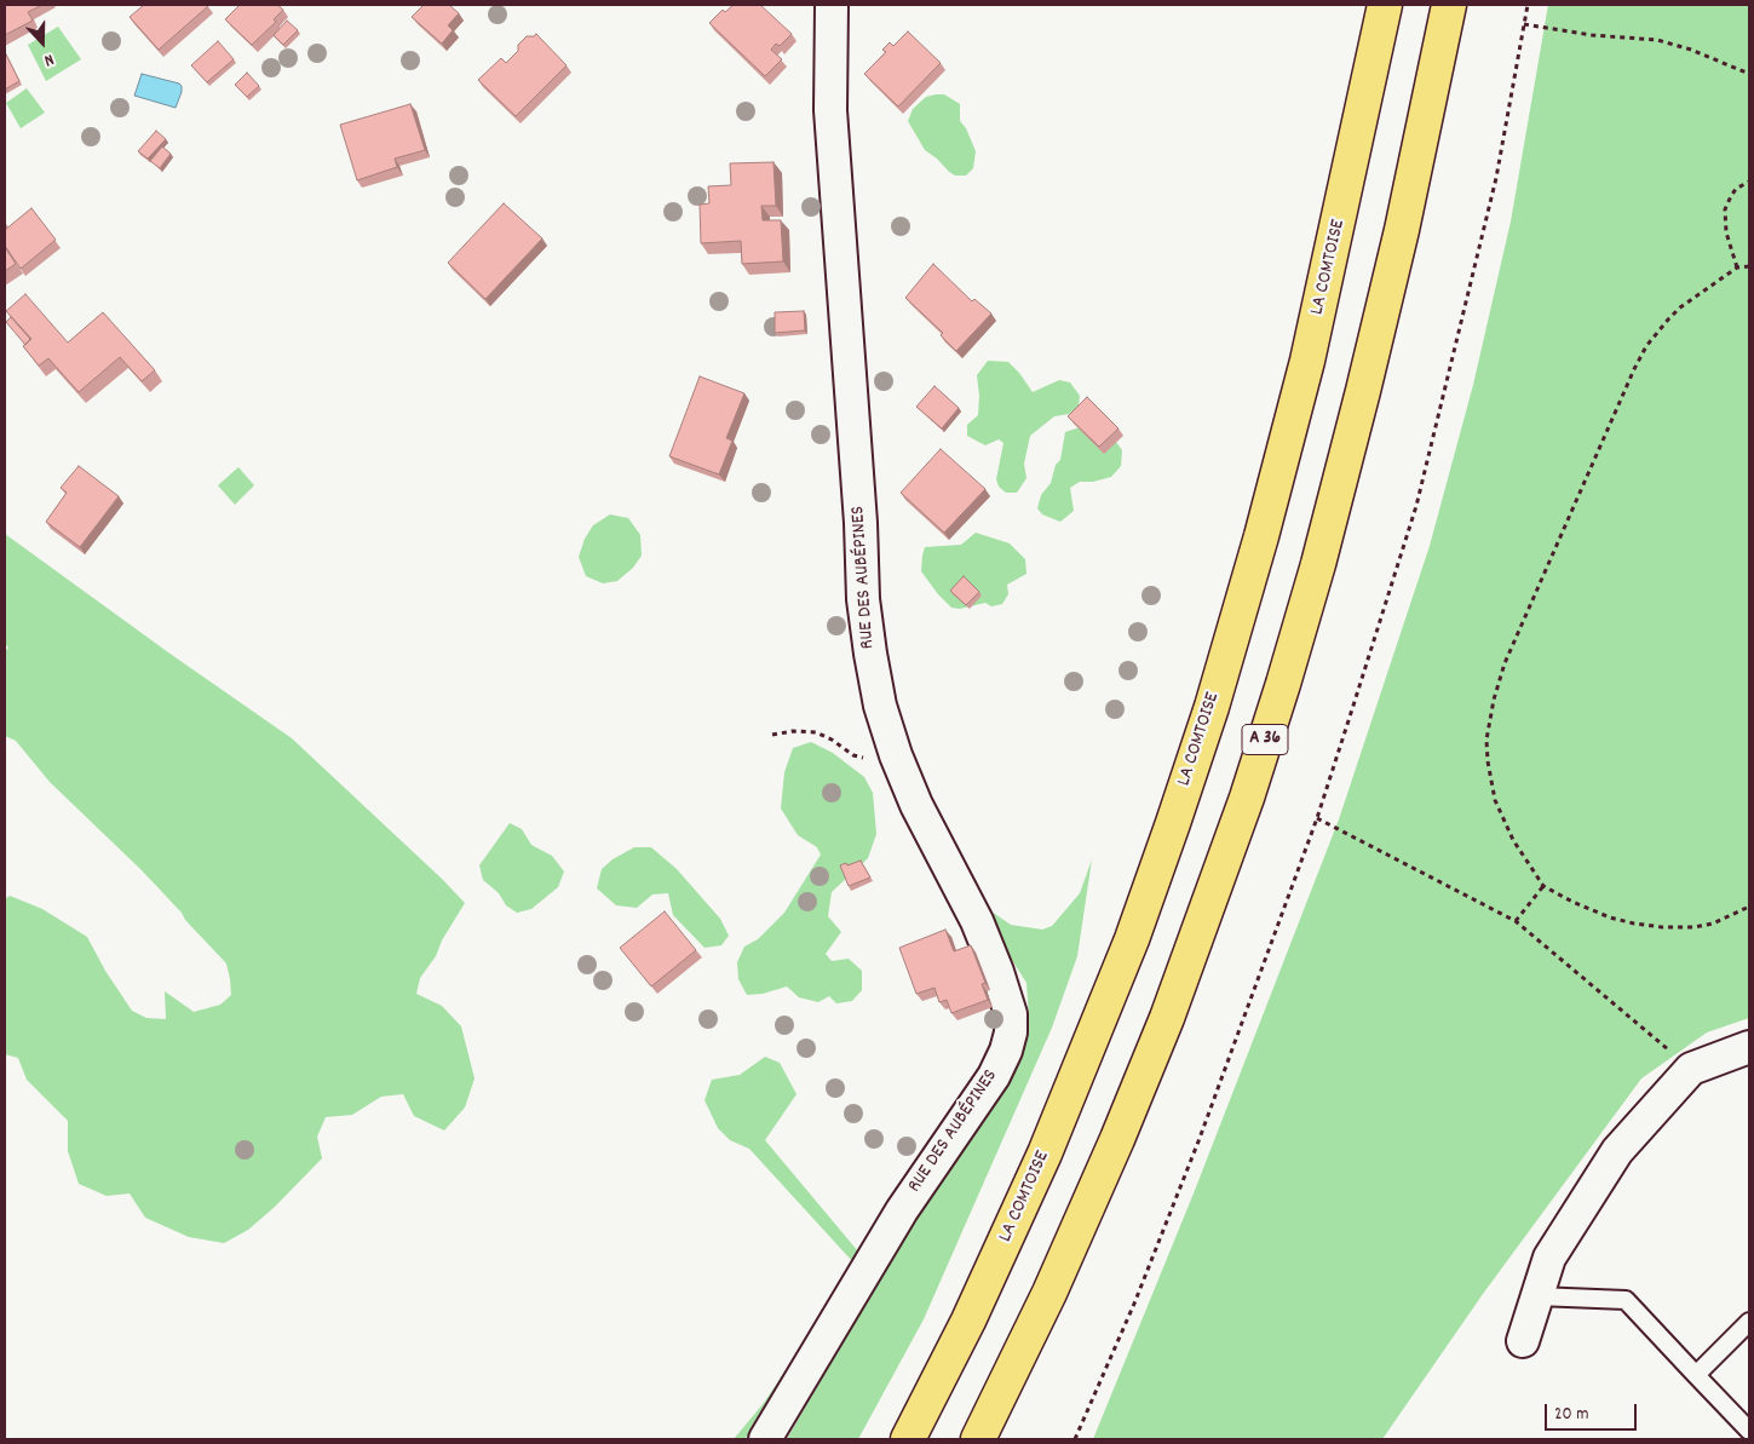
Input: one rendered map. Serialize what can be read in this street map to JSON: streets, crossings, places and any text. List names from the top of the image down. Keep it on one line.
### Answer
{"streets":{"highway":["LA COMTOISE","A 36"],"street":["RUE DES AUBÉPINES"]},"scale_bar":"20 m","north":"bottom"}
